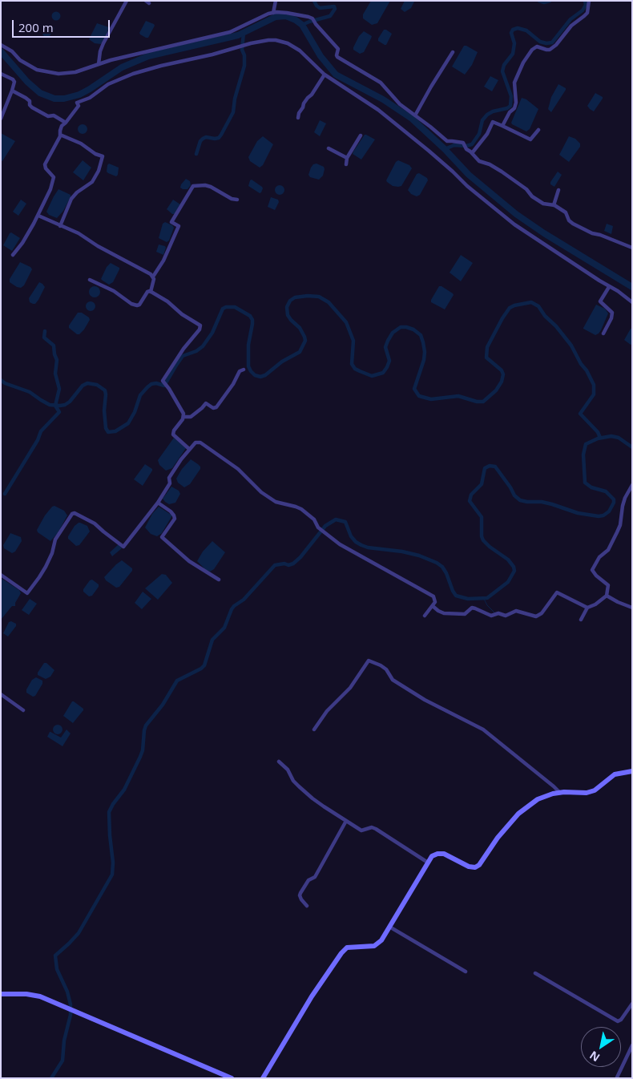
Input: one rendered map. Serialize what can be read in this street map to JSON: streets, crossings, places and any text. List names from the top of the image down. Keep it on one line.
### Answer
{"scale_bar":"200 m","north":"bottom left"}
